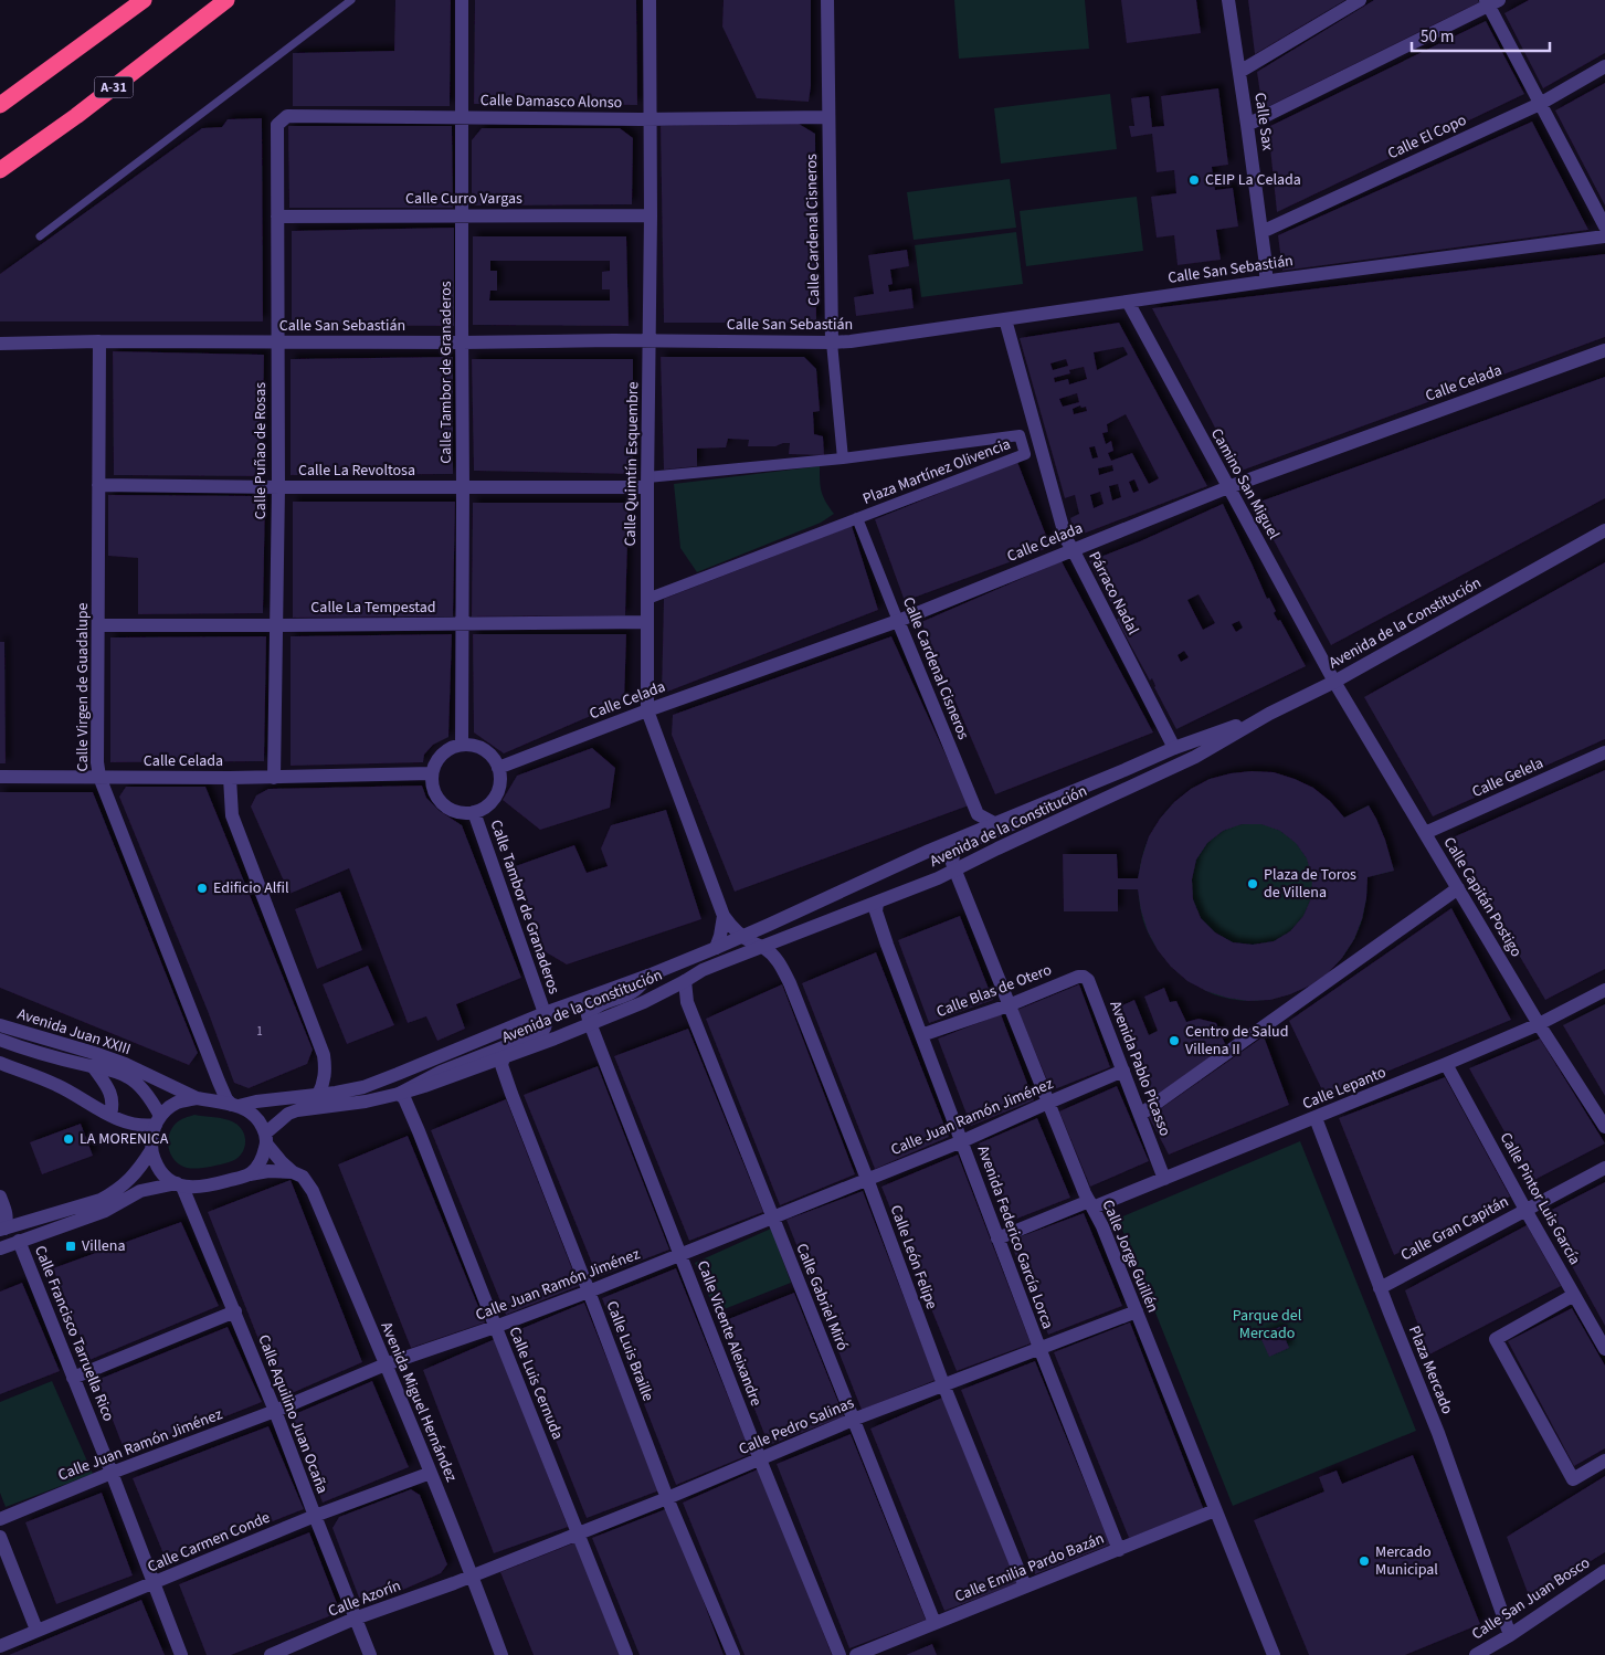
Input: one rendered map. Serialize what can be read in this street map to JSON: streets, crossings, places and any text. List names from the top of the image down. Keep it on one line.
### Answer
{"streets":{"highway":["A-31"],"street":["Calle Damasco Alonso","Calle Sax","Calle El Copo","Calle Curro Vargas","Calle Cardenal Cisneros","Calle San Sebastián","Calle Tambor de Granaderos","Calle Celada","Calle Puñao de Rosas","Calle Quimtín Esquembre","Calle La Revoltosa","Plaza Martínez Olivencia","Camino San Miguel","Párraco Nadal","Calle La Tempestad","Avenida de la Constitución","Calle Virgen de Guadalupe","Calle Gelela","Calle Capitán Postigo","Calle Blas de Otero","Avenida Juan XXIII","Avenida Pablo Picasso","Calle Lepanto","Calle Juan Ramón Jiménez","Calle Pintor Luis García","Calle Gran Capitán","Avenida Federico García Lorca","Calle Jorge Guillén","Calle León Felipe","Calle Gabriel Miró","Calle Francisco Tarruella Rico","Calle Vicente Aleixandre","Calle Luis Braille","Plaza Mercado","Calle Luis Cernuda","Avenida Miguel Hernández","Calle Aquilino Juan Ocaña","Calle Pedro Salinas","Calle Carmen Conde","Calle Emilia Pardo Bazán","Calle Azorín","Calle San Juan Bosco"]},"crossings":[["Calle Damasco Alonso","Calle Cardenal Cisneros"],["Calle Damasco Alonso","Calle Tambor de Granaderos"],["Calle Damasco Alonso","Calle Puñao de Rosas"],["Calle Damasco Alonso","Calle Quimtín Esquembre"],["Calle Sax","Calle El Copo"],["Calle Sax","Calle San Sebastián"],["Calle Curro Vargas","Calle Tambor de Granaderos"],["Calle Curro Vargas","Calle Puñao de Rosas"],["Calle Curro Vargas","Calle Quimtín Esquembre"],["Calle Cardenal Cisneros","Calle San Sebastián"],["Calle Cardenal Cisneros","Calle Celada"],["Calle Cardenal Cisneros","Plaza Martínez Olivencia"],["Calle San Sebastián","Calle Tambor de Granaderos"],["Calle San Sebastián","Calle Puñao de Rosas"],["Calle San Sebastián","Calle Quimtín Esquembre"],["Calle San Sebastián","Camino San Miguel"],["Calle San Sebastián","Párraco Nadal"],["Calle San Sebastián","Calle Virgen de Guadalupe"],["Calle Tambor de Granaderos","Calle Celada"],["Calle Tambor de Granaderos","Calle La Revoltosa"],["Calle Tambor de Granaderos","Calle La Tempestad"],["Calle Celada","Calle Puñao de Rosas"],["Calle Celada","Calle Quimtín Esquembre"],["Calle Celada","Camino San Miguel"],["Calle Celada","Párraco Nadal"],["Calle Celada","Calle Virgen de Guadalupe"],["Calle Puñao de Rosas","Calle La Revoltosa"],["Calle Puñao de Rosas","Calle La Tempestad"],["Calle Quimtín Esquembre","Calle La Revoltosa"],["Calle Quimtín Esquembre","Plaza Martínez Olivencia"],["Calle Quimtín Esquembre","Calle La Tempestad"],["Calle La Revoltosa","Plaza Martínez Olivencia"],["Calle La Revoltosa","Calle Virgen de Guadalupe"],["Camino San Miguel","Avenida de la Constitución"],["Camino San Miguel","Calle Capitán Postigo"],["Calle La Tempestad","Calle Virgen de Guadalupe"],["Avenida de la Constitución","Calle Capitán Postigo"],["Avenida de la Constitución","Avenida Federico García Lorca"],["Avenida de la Constitución","Calle Jorge Guillén"],["Avenida de la Constitución","Calle León Felipe"],["Avenida de la Constitución","Calle Gabriel Miró"],["Avenida de la Constitución","Calle Vicente Aleixandre"],["Avenida de la Constitución","Calle Luis Braille"],["Avenida de la Constitución","Calle Luis Cernuda"],["Calle Virgen de Guadalupe","Avenida Juan XXIII"],["Calle Virgen de Guadalupe","Avenida Miguel Hernández"],["Calle Virgen de Guadalupe","Calle Aquilino Juan Ocaña"],["Calle Gelela","Calle Capitán Postigo"],["Calle Capitán Postigo","Calle Lepanto"],["Calle Blas de Otero","Avenida Pablo Picasso"],["Calle Blas de Otero","Avenida Federico García Lorca"],["Calle Blas de Otero","Calle Jorge Guillén"],["Avenida Juan XXIII","Avenida Miguel Hernández"],["Avenida Juan XXIII","Calle Aquilino Juan Ocaña"],["Avenida Pablo Picasso","Calle Lepanto"],["Avenida Pablo Picasso","Calle Juan Ramón Jiménez"],["Calle Lepanto","Calle Pintor Luis García"],["Calle Lepanto","Avenida Federico García Lorca"],["Calle Lepanto","Calle Jorge Guillén"],["Calle Lepanto","Plaza Mercado"],["Calle Juan Ramón Jiménez","Avenida Federico García Lorca"],["Calle Juan Ramón Jiménez","Calle Jorge Guillén"],["Calle Juan Ramón Jiménez","Calle León Felipe"],["Calle Juan Ramón Jiménez","Calle Gabriel Miró"],["Calle Juan Ramón Jiménez","Calle Francisco Tarruella Rico"],["Calle Juan Ramón Jiménez","Calle Vicente Aleixandre"],["Calle Juan Ramón Jiménez","Calle Luis Braille"],["Calle Juan Ramón Jiménez","Calle Luis Cernuda"],["Calle Juan Ramón Jiménez","Avenida Miguel Hernández"],["Calle Juan Ramón Jiménez","Calle Aquilino Juan Ocaña"],["Calle Pintor Luis García","Calle Gran Capitán"],["Calle Gran Capitán","Plaza Mercado"],["Avenida Federico García Lorca","Calle Pedro Salinas"],["Avenida Federico García Lorca","Calle Emilia Pardo Bazán"],["Calle Jorge Guillén","Calle Pedro Salinas"],["Calle Jorge Guillén","Calle Emilia Pardo Bazán"],["Calle León Felipe","Calle Pedro Salinas"],["Calle León Felipe","Calle Emilia Pardo Bazán"],["Calle Gabriel Miró","Calle Pedro Salinas"],["Calle Gabriel Miró","Calle Emilia Pardo Bazán"],["Calle Francisco Tarruella Rico","Calle Carmen Conde"],["Calle Vicente Aleixandre","Calle Pedro Salinas"],["Calle Luis Braille","Calle Pedro Salinas"],["Plaza Mercado","Calle San Juan Bosco"],["Calle Luis Cernuda","Calle Pedro Salinas"],["Avenida Miguel Hernández","Calle Aquilino Juan Ocaña"],["Avenida Miguel Hernández","Calle Pedro Salinas"],["Avenida Miguel Hernández","Calle Carmen Conde"],["Avenida Miguel Hernández","Calle Azorín"],["Calle Aquilino Juan Ocaña","Calle Carmen Conde"],["Calle Aquilino Juan Ocaña","Calle Azorín"],["Calle Pedro Salinas","Calle Azorín"]],"parks":["Parque del Mercado"],"places":{"other":["CEIP La Celada","Plaza de Toros de Villena","Edificio Alfil","Centro de Salud Villena II","LA MORENICA","Mercado Municipal"],"transit":["Villena"]},"house_numbers":["1"],"scale_bar":"50 m"}
